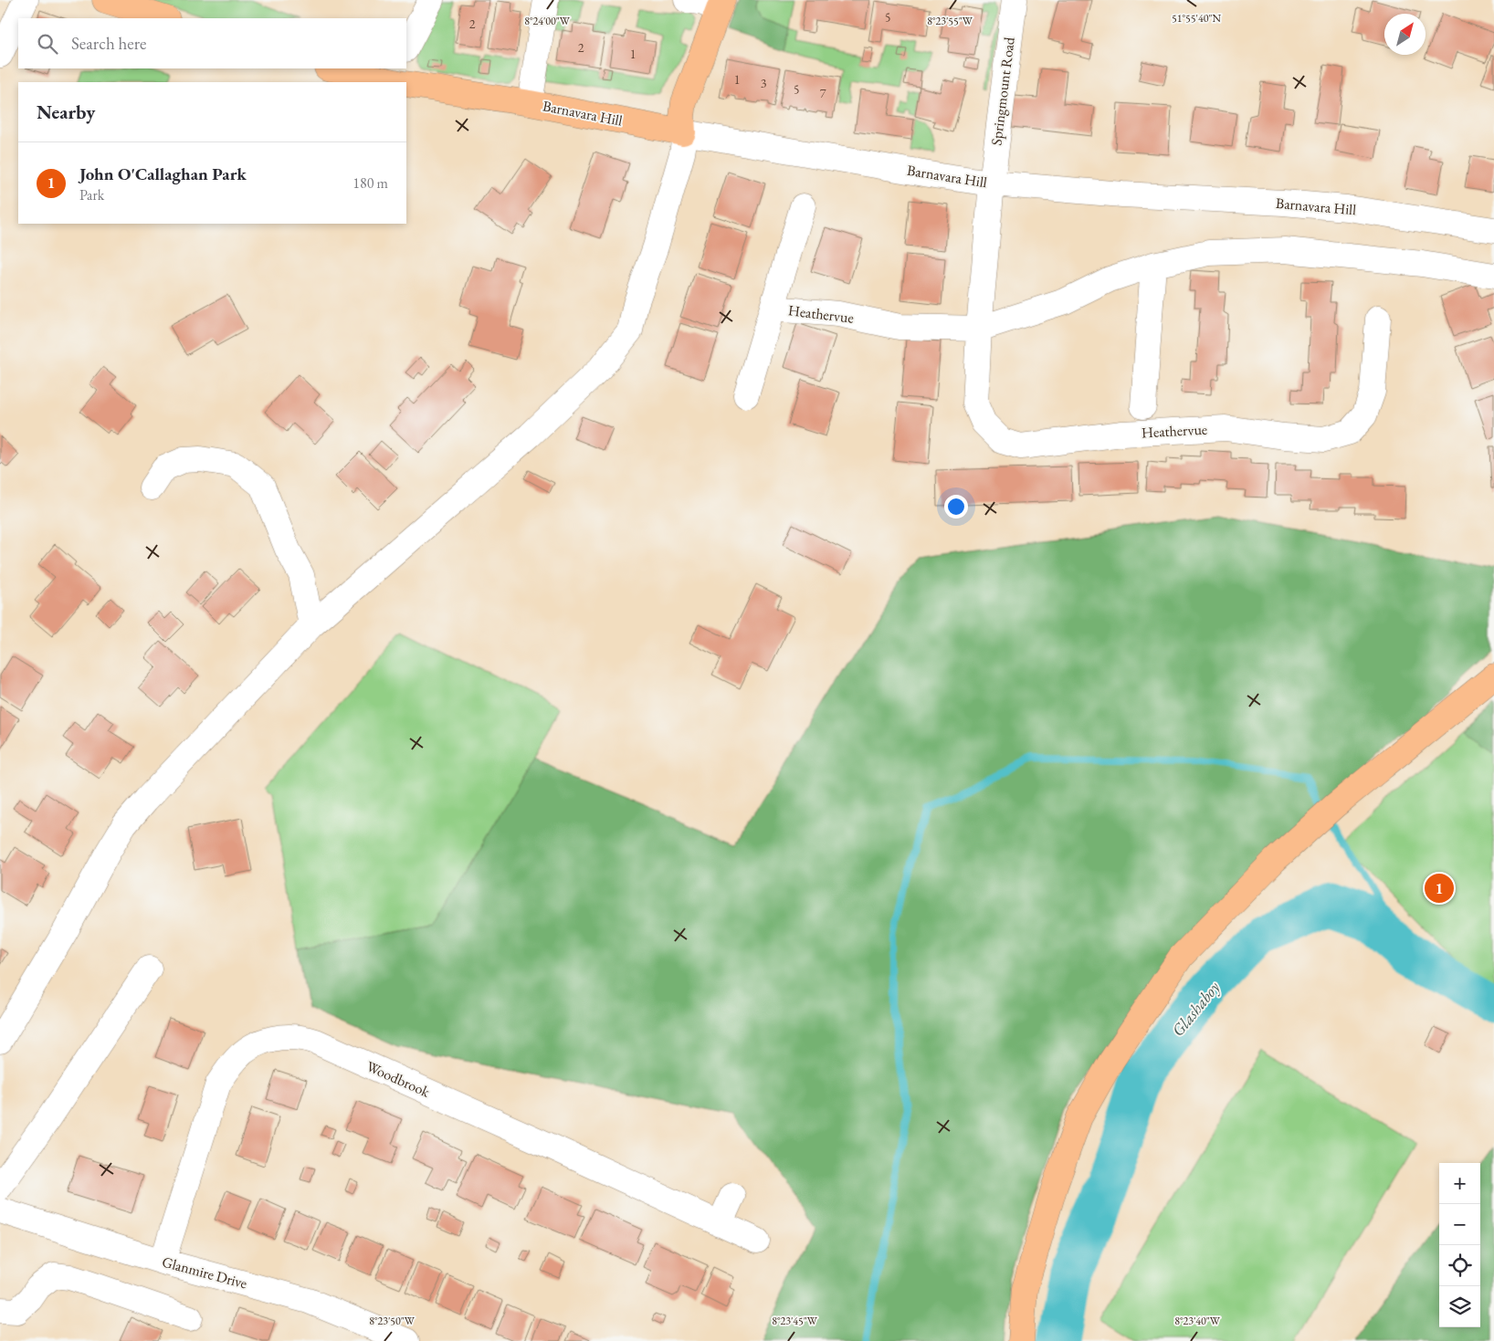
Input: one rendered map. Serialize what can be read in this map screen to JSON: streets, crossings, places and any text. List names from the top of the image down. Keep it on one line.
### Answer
{"streets":{"main road":["Barnavara Hill"],"street":["Springmount Road","Heathervue","Woodbrook","Glanmire Drive"]},"crossings":[["Springmount Road","Barnavara Hill"],["Springmount Road","Heathervue"],["Barnavara Hill","Heathervue"],["Woodbrook","Glanmire Drive"]],"water":["Glashaboy"],"house_numbers":["5","2","2","1","1","3","5","7"],"north":"top right","page":{"search":"Search here","heading":"Nearby","list":[{"mark":"1","name":"John O'Callaghan Park","note":"Park","value":"180 m"}],"pins":"1","map_buttons":["+","−"]},"coordinates":["51°55'40\"N","8°24'00\"W","8°23'55\"W","8°23'50\"W","8°23'45\"W","8°23'40\"W"]}
